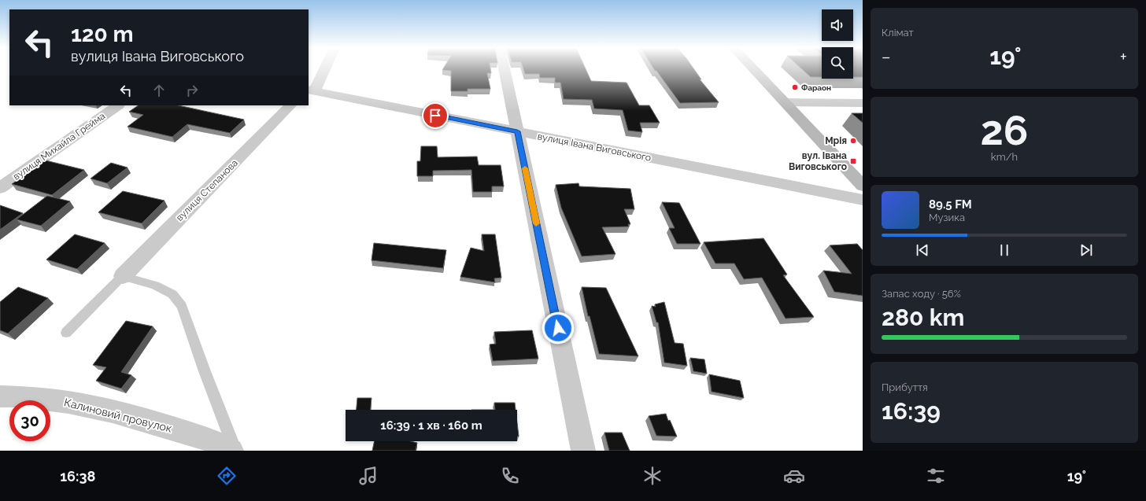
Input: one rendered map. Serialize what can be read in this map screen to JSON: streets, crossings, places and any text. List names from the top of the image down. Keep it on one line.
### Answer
{"streets":{"street":["вулиця Михайла Грейма","вулиця Івана Виговського","вулиця Степанова","Калиновий провулок"]},"places":{"other":["Фараон","Мрія"],"transit":["вул. Івана Виговського"]},"page":{"tile":["Клімат",["26","km/h"],["Запас ходу · 56%","280 km"],["Прибуття","16:39"]],"turn":["120 m","вулиця Івана Виговського"],"heat":["−","19°","+"],"song":["89.5 FM","Музика"],"limit":"30","trip":"16:39 · 1 хв · 160 m","tabs":["16:38","19°"]}}
